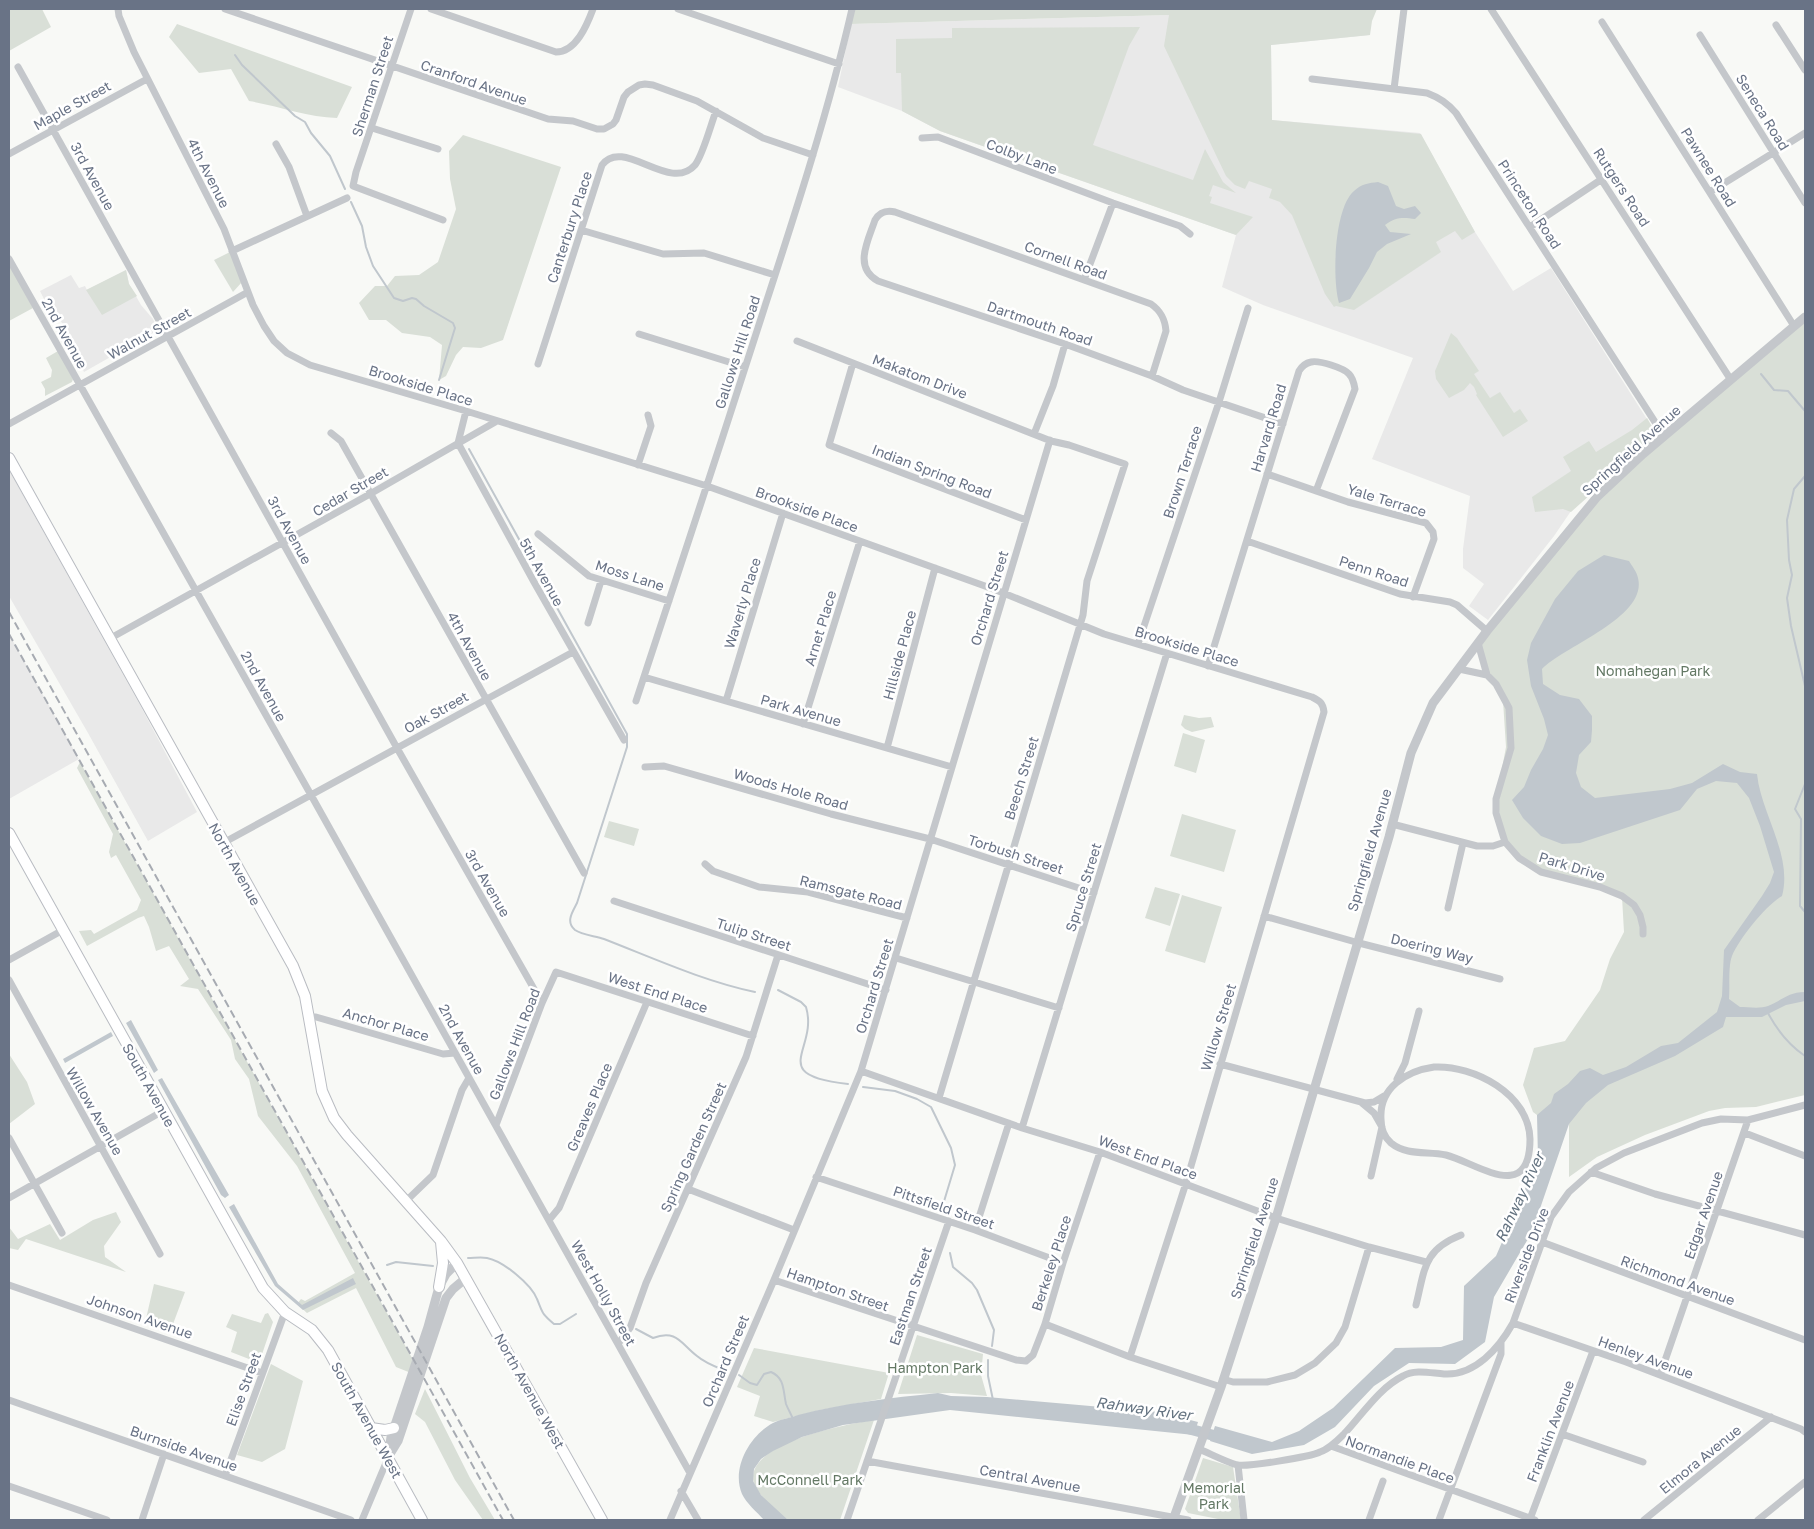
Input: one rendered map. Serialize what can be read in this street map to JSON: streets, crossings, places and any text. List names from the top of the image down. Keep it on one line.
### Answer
{"streets":{"main road":["North Avenue","South Avenue","North Avenue West","South Avenue West"],"street":["Cranford Avenue","Sherman Street","Maple Street","Seneca Road","Colby Lane","Pawnee Road","4th Avenue","3rd Avenue","Rutgers Road","Princeton Road","Canterbury Place","Cornell Road","Dartmouth Road","2nd Avenue","Walnut Street","Gallows Hill Road","Makatom Drive","Brookside Place","Harvard Road","Springfield Avenue","Indian Spring Road","Brown Terrace","Cedar Street","Yale Terrace","Penn Road","5th Avenue","Moss Lane","Orchard Street","Waverly Place","Arnet Place","Hillside Place","Park Avenue","Oak Street","Beech Street","Woods Hole Road","Torbush Street","Park Drive","Spruce Street","Ramsgate Road","Tulip Street","Doering Way","West End Place","Anchor Place","Willow Street","Greaves Place","Willow Avenue","Spring Garden Street","Pittsfield Street","Edgar Avenue","Riverside Drive","Berkeley Place","Richmond Avenue","Hampton Street","West Holly Street","Eastman Street","Johnson Avenue","Henley Avenue","Elise Street","Franklin Avenue","Burnside Avenue","Normandie Place","Elmora Avenue","Central Avenue"]},"crossings":[["Cranford Avenue","Sherman Street"],["Cranford Avenue","Canterbury Place"],["Maple Street","4th Avenue"],["Maple Street","3rd Avenue"],["Pawnee Road","Springfield Avenue"],["4th Avenue","Walnut Street"],["4th Avenue","Brookside Place"],["4th Avenue","Cedar Street"],["4th Avenue","Oak Street"],["3rd Avenue","Walnut Street"],["3rd Avenue","Gallows Hill Road"],["3rd Avenue","Cedar Street"],["3rd Avenue","Oak Street"],["Rutgers Road","Springfield Avenue"],["Princeton Road","Springfield Avenue"],["Cornell Road","Dartmouth Road"],["Dartmouth Road","Harvard Road"],["Dartmouth Road","Brown Terrace"],["2nd Avenue","Walnut Street"],["2nd Avenue","Gallows Hill Road"],["2nd Avenue","Cedar Street"],["2nd Avenue","Oak Street"],["2nd Avenue","Anchor Place"],["2nd Avenue","West Holly Street"],["Gallows Hill Road","Brookside Place"],["Gallows Hill Road","Moss Lane"],["Gallows Hill Road","Park Avenue"],["Gallows Hill Road","West End Place"],["Gallows Hill Road","West Holly Street"],["Makatom Drive","Indian Spring Road"],["Makatom Drive","Orchard Street"],["Makatom Drive","Beech Street"],["Brookside Place","Harvard Road"],["Brookside Place","Brown Terrace"],["Brookside Place","Cedar Street"],["Brookside Place","Orchard Street"],["Brookside Place","Waverly Place"],["Brookside Place","Arnet Place"],["Brookside Place","Hillside Place"],["Brookside Place","Beech Street"],["Brookside Place","Spruce Street"],["Brookside Place","Willow Street"],["Harvard Road","Yale Terrace"],["Harvard Road","Penn Road"],["Springfield Avenue","Penn Road"],["Springfield Avenue","Park Drive"],["Springfield Avenue","Doering Way"],["Springfield Avenue","West End Place"],["Springfield Avenue","Normandie Place"],["Springfield Avenue","Central Avenue"],["Indian Spring Road","Orchard Street"],["Cedar Street","5th Avenue"],["Cedar Street","North Avenue"],["Yale Terrace","Penn Road"],["5th Avenue","Oak Street"],["Orchard Street","Park Avenue"],["Orchard Street","Beech Street"],["Orchard Street","Woods Hole Road"],["Orchard Street","Torbush Street"],["Orchard Street","Ramsgate Road"],["Orchard Street","Tulip Street"],["Orchard Street","West End Place"],["Orchard Street","Pittsfield Street"],["Orchard Street","Hampton Street"],["Orchard Street","West Holly Street"],["Waverly Place","Park Avenue"],["Arnet Place","Park Avenue"],["Hillside Place","Park Avenue"],["Oak Street","North Avenue"],["Beech Street","Torbush Street"],["Beech Street","West End Place"],["Woods Hole Road","Torbush Street"],["Torbush Street","Spruce Street"],["North Avenue","Anchor Place"],["North Avenue","North Avenue West"],["Spruce Street","West End Place"],["Tulip Street","Spring Garden Street"],["Doering Way","Willow Street"],["West End Place","Willow Street"],["West End Place","Greaves Place"],["West End Place","Spring Garden Street"],["West End Place","Berkeley Place"],["South Avenue","Elise Street"],["South Avenue","South Avenue West"],["Greaves Place","West Holly Street"],["Spring Garden Street","West Holly Street"],["Pittsfield Street","Berkeley Place"],["Pittsfield Street","Eastman Street"],["Edgar Avenue","Riverside Drive"],["Edgar Avenue","Richmond Avenue"],["Edgar Avenue","Henley Avenue"],["Riverside Drive","Richmond Avenue"],["Riverside Drive","Henley Avenue"],["Riverside Drive","Normandie Place"],["Berkeley Place","Hampton Street"],["Hampton Street","Eastman Street"],["Eastman Street","Central Avenue"],["Johnson Avenue","Elise Street"],["Henley Avenue","Franklin Avenue"],["Henley Avenue","Elmora Avenue"],["Elise Street","Burnside Avenue"],["Franklin Avenue","Normandie Place"]],"water":["Rahway River"],"parks":["Nomahegan Park","Hampton Park","McConnell Park","Memorial Park"]}
